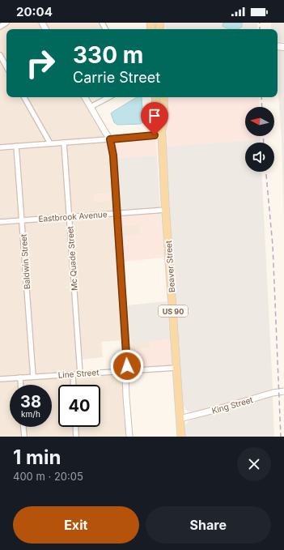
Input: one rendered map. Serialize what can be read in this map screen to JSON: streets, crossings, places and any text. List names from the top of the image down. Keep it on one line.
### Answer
{"streets":{"main road":["Beaver Street","US 90"],"street":["Eastbrook Avenue","Mc Quade Street","Baldwin Street","Line Street","King Street"]},"crossings":[["Eastbrook Avenue","Mc Quade Street"],["Eastbrook Avenue","Baldwin Street"],["Eastbrook Avenue","Beaver Street"],["Mc Quade Street","Line Street"],["Baldwin Street","Line Street"],["Beaver Street","Line Street"],["Beaver Street","King Street"]],"north":"left","page":{"status":"20:04","turn":["330 m","Carrie Street"],"speed":"38 km/h","limit":"40","heading":["1 min","400 m · 20:05"],"buttons":["Exit","Share"]}}
